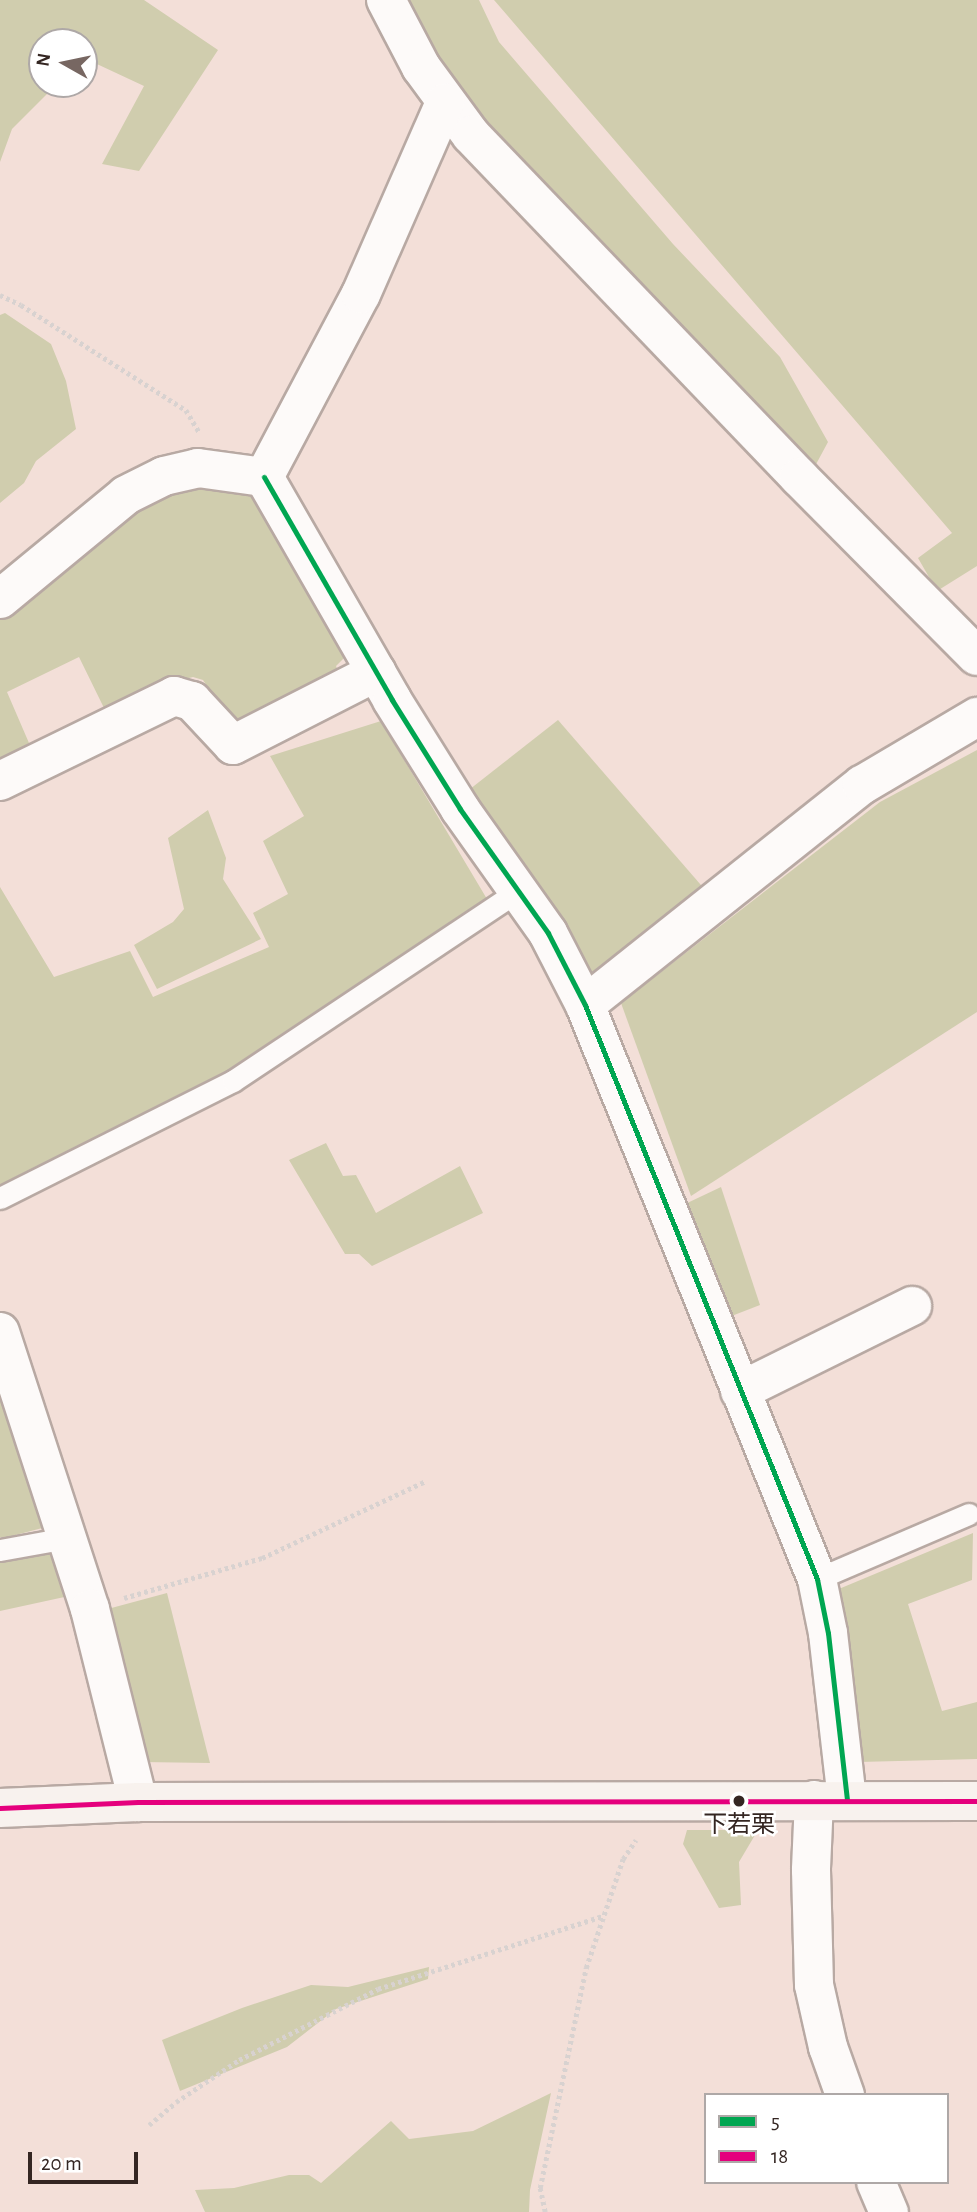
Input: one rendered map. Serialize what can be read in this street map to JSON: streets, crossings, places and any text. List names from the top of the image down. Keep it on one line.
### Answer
{"places":["下若栗"],"lines":["transit line 5","transit line 18"],"legend":["5","18"],"scale_bar":"20 m","north":"left"}
